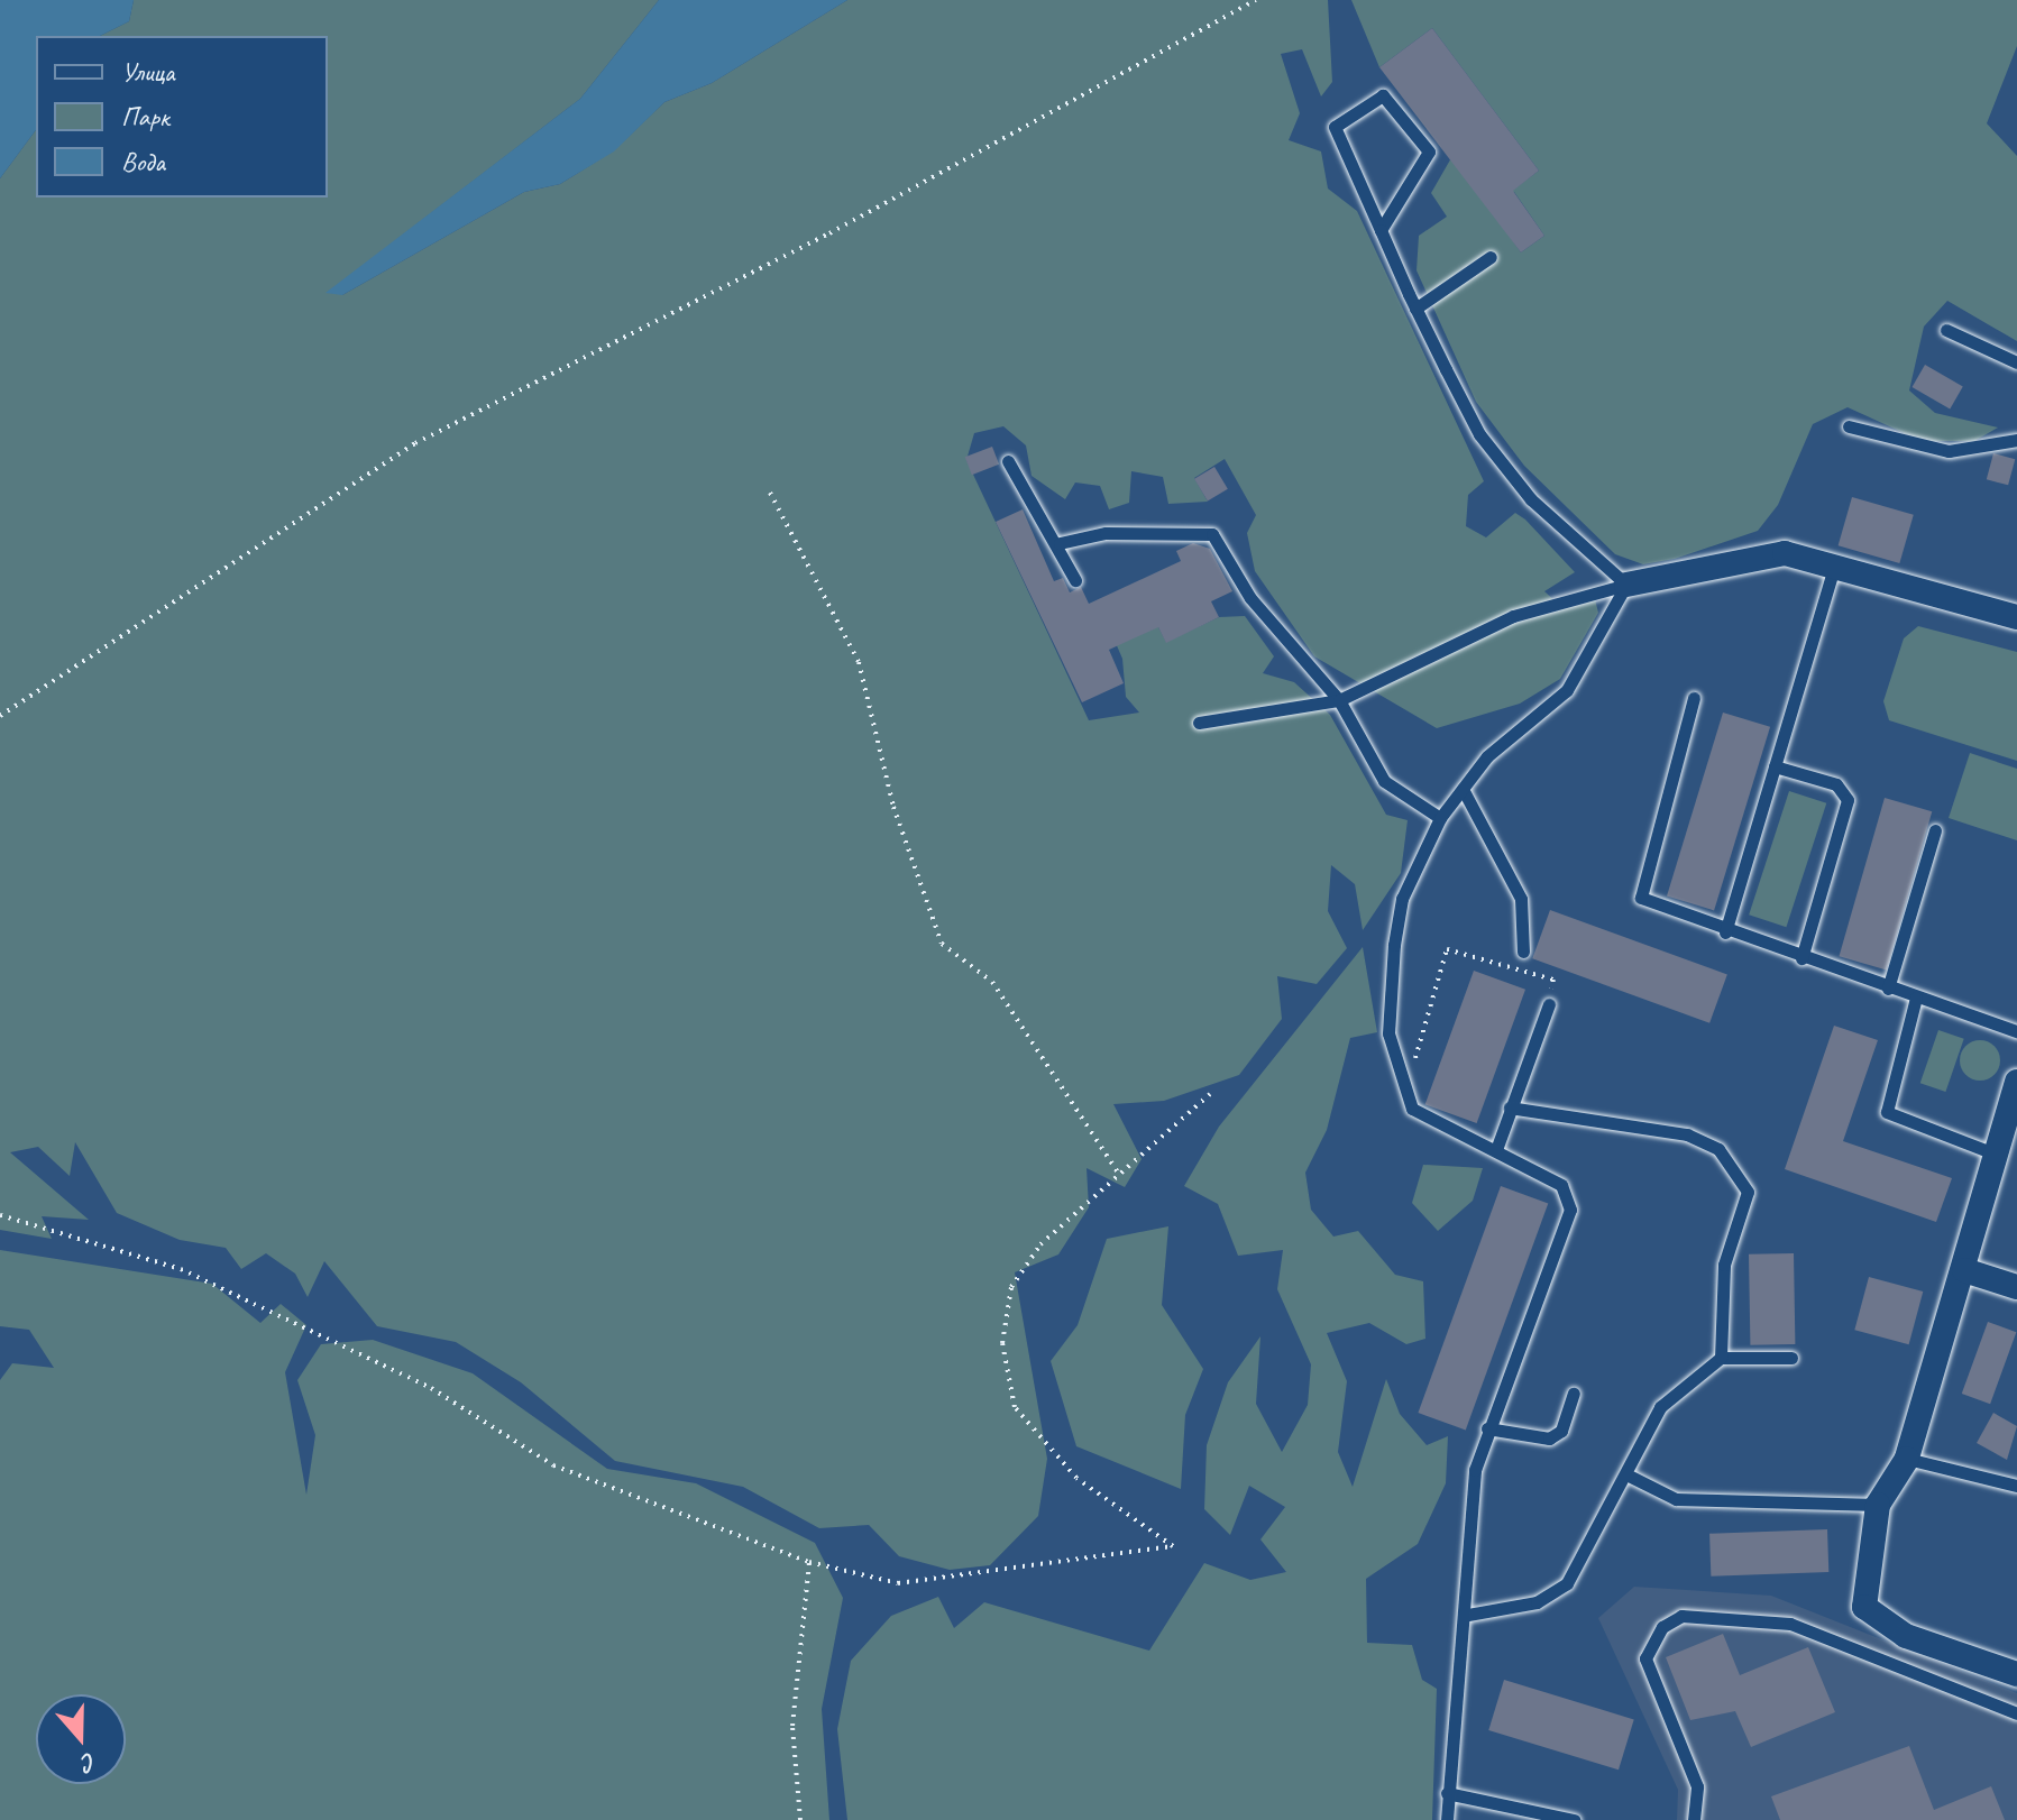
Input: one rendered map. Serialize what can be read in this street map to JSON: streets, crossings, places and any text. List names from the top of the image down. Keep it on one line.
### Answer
{"legend":["Улица","Парк","Вода"],"north":"bottom"}
